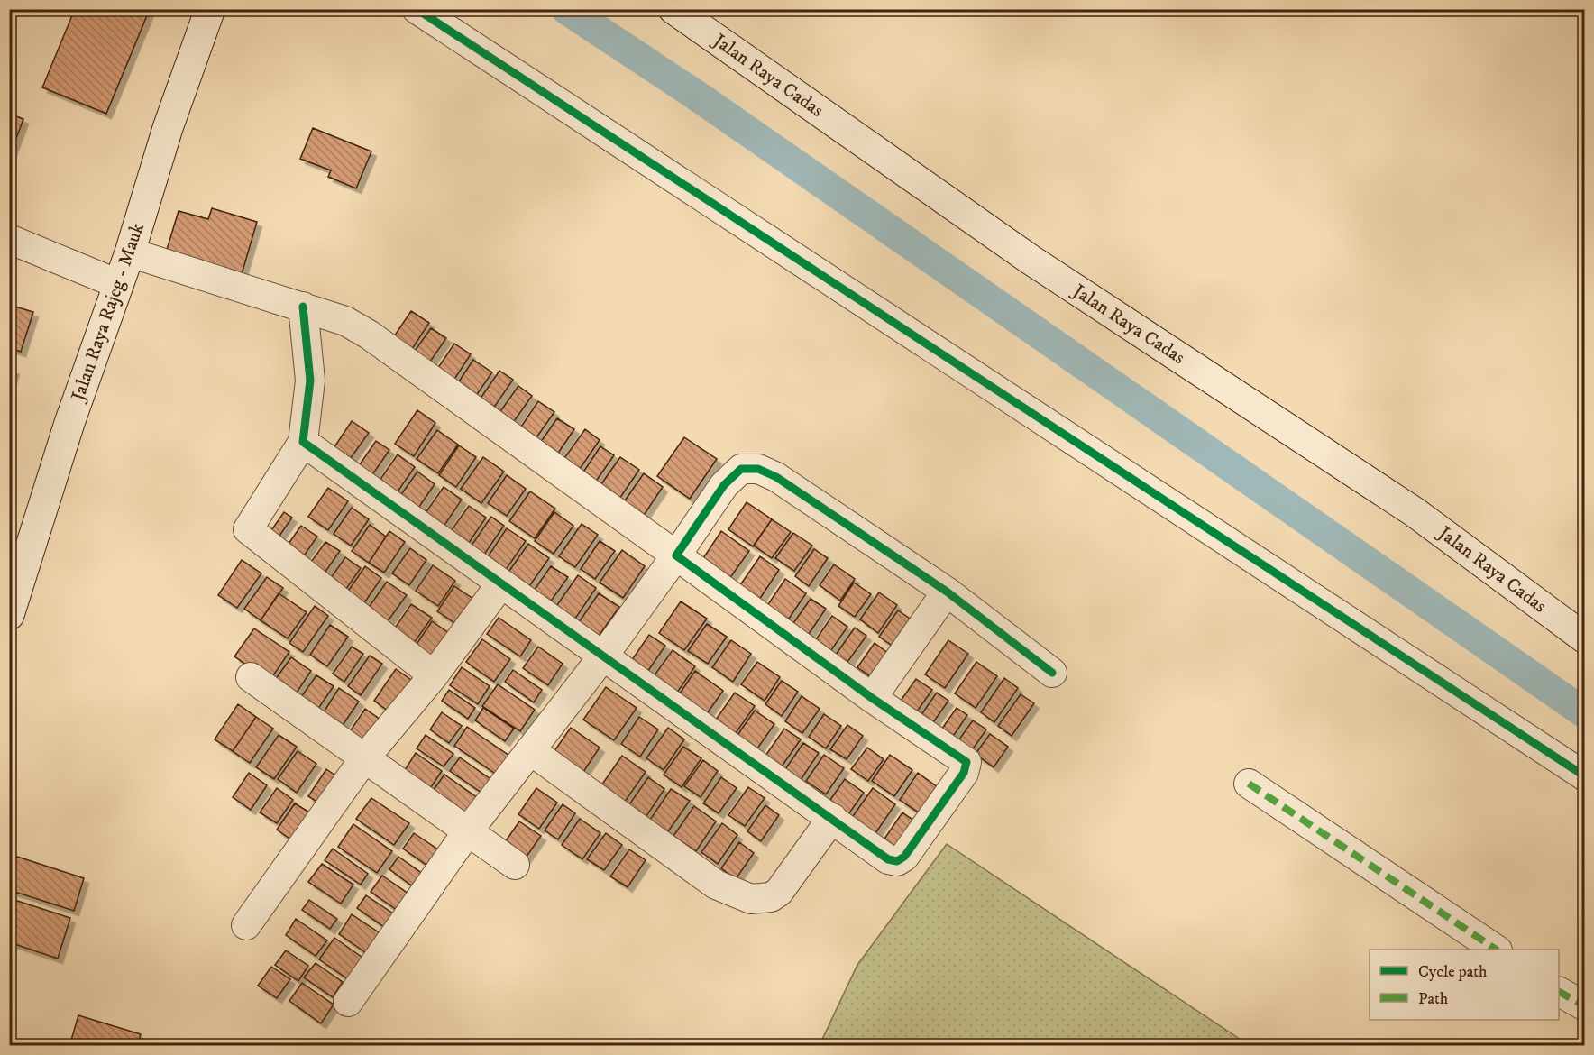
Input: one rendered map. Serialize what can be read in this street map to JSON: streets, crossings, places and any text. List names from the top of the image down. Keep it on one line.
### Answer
{"streets":{"street":["Jalan Raya Cadas","Jalan Raya Rajeg - Mauk"]},"legend":["Cycle path","Path"]}
